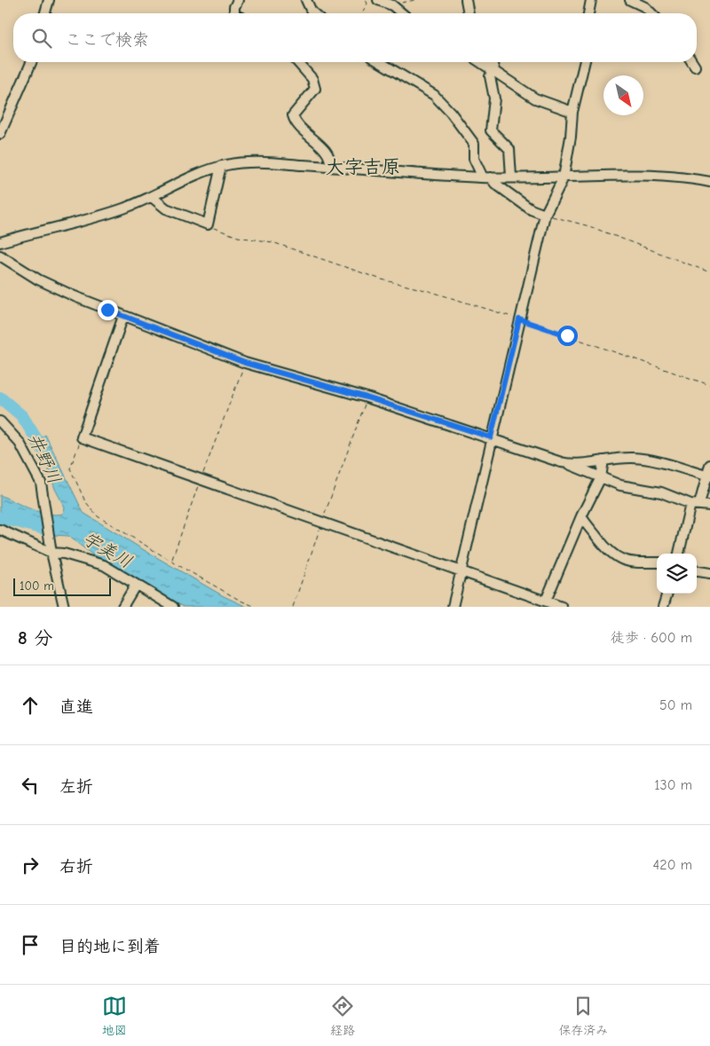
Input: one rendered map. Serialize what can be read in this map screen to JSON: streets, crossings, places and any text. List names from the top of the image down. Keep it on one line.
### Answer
{"districts":["大字吉原"],"water":["井野川","宇美川"],"scale_bar":"100 m","north":"bottom right","page":{"search":"ここで検索","scale":"100 m","heading":["8 分","徒歩 · 600 m"],"list":[["直進","50 m"],["左折","130 m"],["右折","420 m"],"目的地に到着"],"nav":["地図","経路","保存済み"]}}
